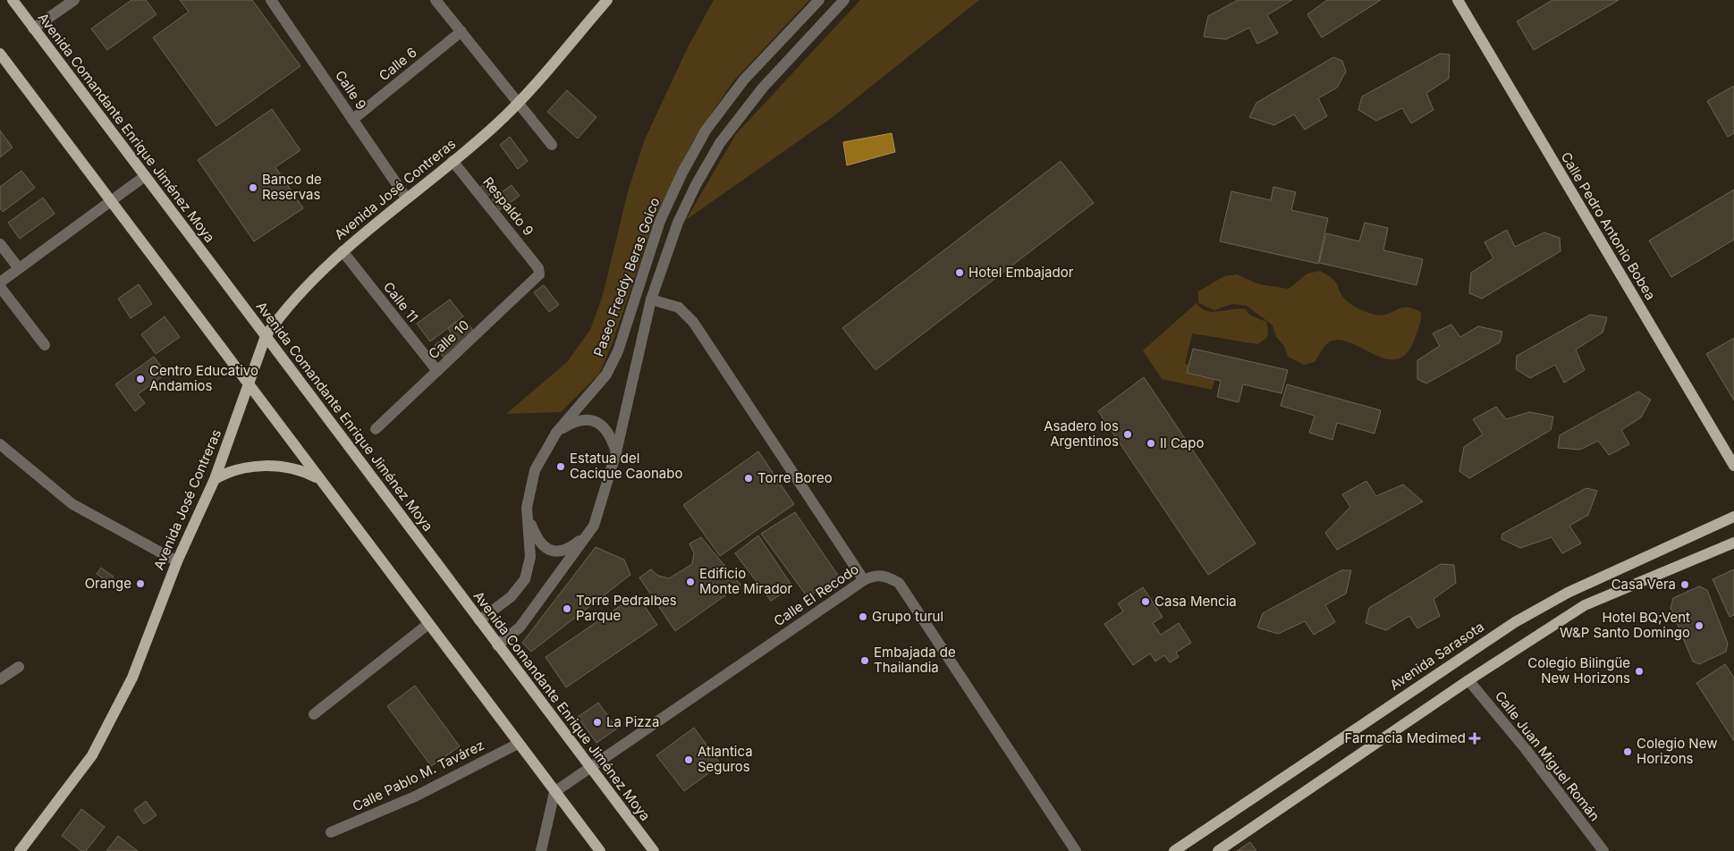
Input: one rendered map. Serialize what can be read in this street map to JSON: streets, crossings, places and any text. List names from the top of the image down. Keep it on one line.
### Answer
{"streets":{"main road":["Avenida Comandante Enrique Jiménez Moya","Avenida José Contreras","Calle Pedro Antonio Bobea","Avenida Sarasota"],"street":["Calle 6","Calle 9","Respaldo 9","Paseo Freddy Beras Goico","Calle 11","Calle 10","Calle El Recodo","Calle Juan Miguel Román","Calle Pablo M. Tavárez"]},"crossings":[["Calle 6","Calle 9"],["Calle 9","Avenida José Contreras"],["Avenida Comandante Enrique Jiménez Moya","Avenida José Contreras"],["Avenida Comandante Enrique Jiménez Moya","Paseo Freddy Beras Goico"],["Avenida Comandante Enrique Jiménez Moya","Calle El Recodo"],["Avenida José Contreras","Respaldo 9"],["Avenida José Contreras","Calle 11"],["Respaldo 9","Calle 10"],["Calle 11","Calle 10"]],"places":{"other":["Banco de Reservas","Hotel Embajador","Centro Educativo Andamios","Asadero los Argentinos","Il Capo","Estatua del Cacique Caonabo","Torre Boreo","Edificio Monte Mirador","Orange","Casa Vera","Casa Mencia","Torre Pedralbes Parque","Grupo turul","Hotel BQ;Vent W&P Santo Domingo","Embajada de Thailandia","Colegio Bilingüe New Horizons","La Pizza","Colegio New Horizons","Atlantica Seguros"],"health":["Farmacia Medimed"]}}
